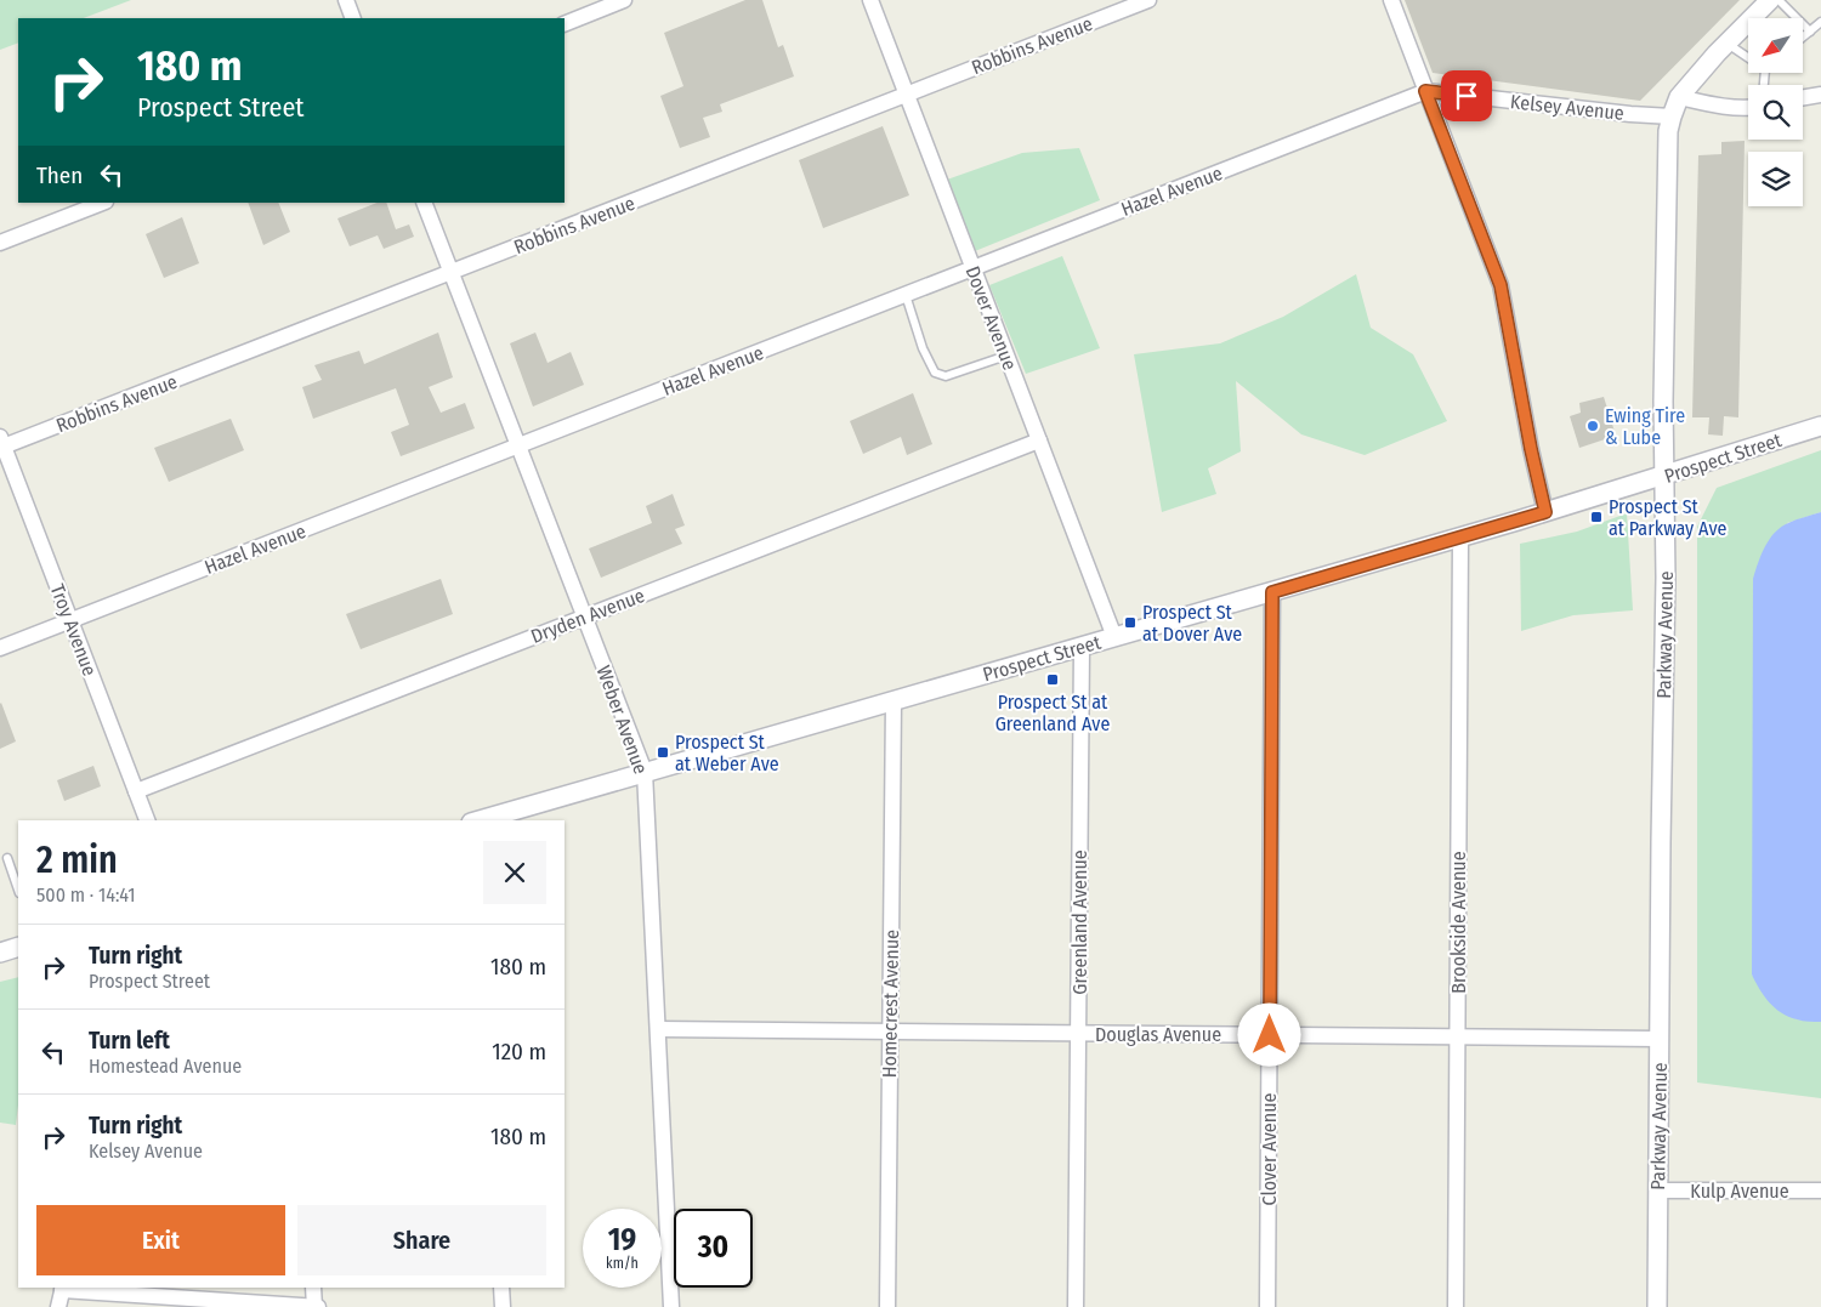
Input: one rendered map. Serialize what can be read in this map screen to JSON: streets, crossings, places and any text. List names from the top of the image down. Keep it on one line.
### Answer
{"streets":{"street":["Robbins Avenue","Kelsey Avenue","Hazel Avenue","Dover Avenue","Prospect Street","Dryden Avenue","Troy Avenue","Parkway Avenue","Weber Avenue","Greenland Avenue","Brookside Avenue","Homecrest Avenue","Douglas Avenue","Clover Avenue","Kulp Avenue"]},"crossings":[["Robbins Avenue","Dover Avenue"],["Robbins Avenue","Troy Avenue"],["Robbins Avenue","Weber Avenue"],["Kelsey Avenue","Hazel Avenue"],["Kelsey Avenue","Parkway Avenue"],["Hazel Avenue","Dover Avenue"],["Hazel Avenue","Troy Avenue"],["Hazel Avenue","Weber Avenue"],["Dover Avenue","Prospect Street"],["Dover Avenue","Dryden Avenue"],["Prospect Street","Parkway Avenue"],["Prospect Street","Weber Avenue"],["Prospect Street","Greenland Avenue"],["Prospect Street","Brookside Avenue"],["Prospect Street","Homecrest Avenue"],["Prospect Street","Clover Avenue"],["Dryden Avenue","Troy Avenue"],["Dryden Avenue","Weber Avenue"],["Parkway Avenue","Douglas Avenue"],["Parkway Avenue","Kulp Avenue"],["Weber Avenue","Douglas Avenue"],["Greenland Avenue","Douglas Avenue"],["Brookside Avenue","Douglas Avenue"],["Homecrest Avenue","Douglas Avenue"],["Douglas Avenue","Clover Avenue"]],"places":{"other":["Ewing Tire & Lube"],"transit":["Prospect St at Parkway Ave","Prospect St at Dover Ave","Prospect St at Greenland Ave","Prospect St at Weber Ave"]},"north":"bottom left","page":{"turn":["180 m","Prospect Street"],"then":"Then","heading":["2 min","500 m · 14:41"],"list":[{"name":"Turn right","note":"Prospect Street","value":"180 m"},{"name":"Turn left","note":"Homestead Avenue","value":"120 m"},{"name":"Turn right","note":"Kelsey Avenue","value":"180 m"}],"buttons":["Exit","Share"],"speed":"19 km/h","limit":"30"}}
